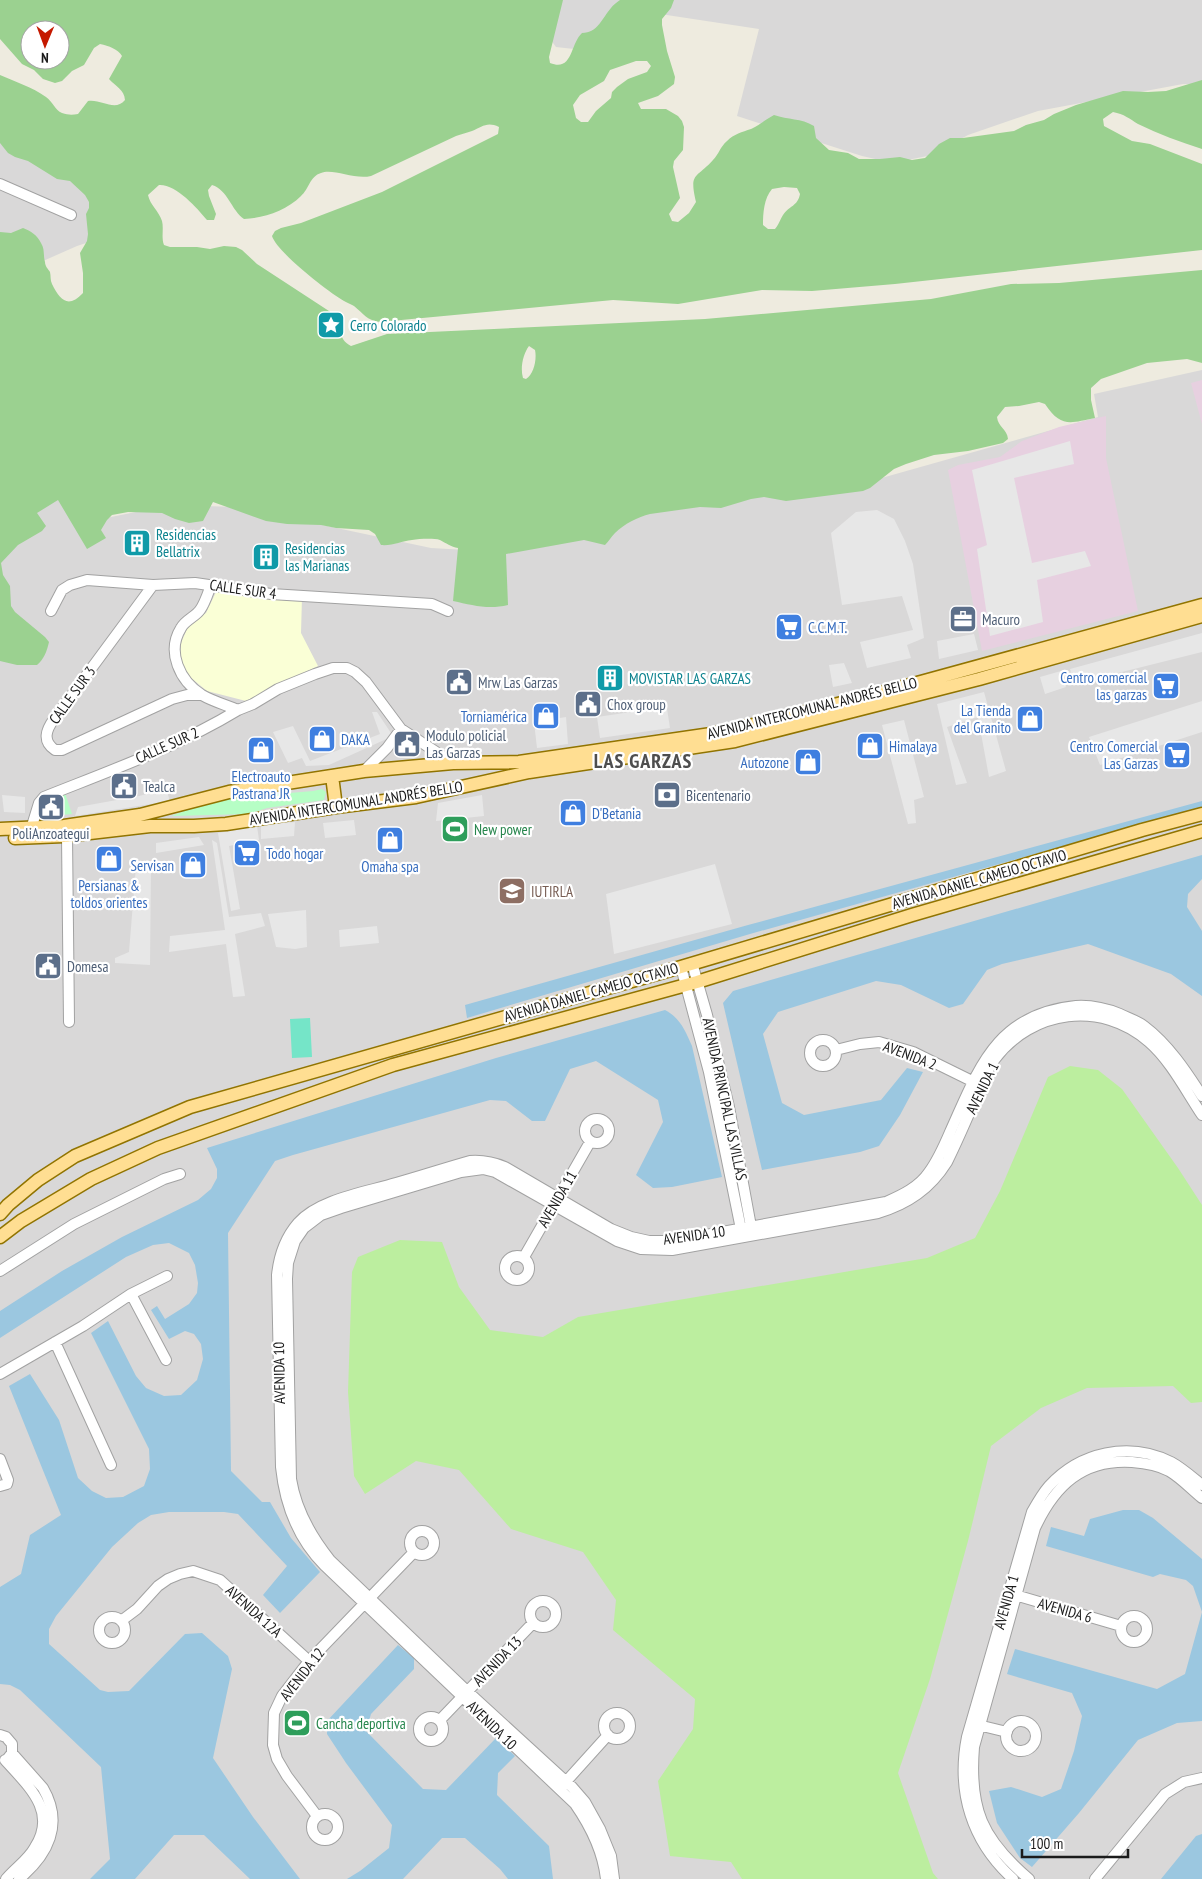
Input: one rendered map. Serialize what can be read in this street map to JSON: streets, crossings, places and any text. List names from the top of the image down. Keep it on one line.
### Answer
{"streets":{"main road":["AVENIDA INTERCOMUNAL ANDRÉS BELLO","AVENIDA DANIEL CAMEJO OCTAVIO"],"street":["CALLE SUR 4","CALLE SUR 3","CALLE SUR 2","AVENIDA 2","AVENIDA 1","AVENIDA PRINCIPAL LAS VILLAS","AVENIDA 11","AVENIDA 10","AVENIDA 6","AVENIDA 12A","AVENIDA 13","AVENIDA 12"]},"crossings":[["CALLE SUR 4","CALLE SUR 3"],["AVENIDA INTERCOMUNAL ANDRÉS BELLO","CALLE SUR 2"],["AVENIDA DANIEL CAMEJO OCTAVIO","AVENIDA PRINCIPAL LAS VILLAS"],["AVENIDA 2","AVENIDA 1"],["AVENIDA 1","AVENIDA PRINCIPAL LAS VILLAS"],["AVENIDA 1","AVENIDA 10"],["AVENIDA 1","AVENIDA 6"],["AVENIDA PRINCIPAL LAS VILLAS","AVENIDA 10"],["AVENIDA 11","AVENIDA 10"],["AVENIDA 10","AVENIDA 13"],["AVENIDA 10","AVENIDA 12"],["AVENIDA 12A","AVENIDA 12"]],"districts":["LAS GARZAS"],"places":{"place":["Cerro Colorado"],"building":["Residencias Bellatrix","Residencias las Marianas","MOVISTAR LAS GARZAS"],"office":["Macuro"],"supermarket":["C.C.M.T.","Centro comercial las garzas","Centro Comercial Las Garzas","Todo hogar"],"public building":["Mrw Las Garzas","Chox group","Modulo policial Las Garzas","Tealca","PoliAnzoategui","Domesa"],"shop":["Torniamérica","La Tienda del Granito","DAKA","Himalaya","Electroauto Pastrana JR","Autozone","D'Betania","Omaha spa","Persianas & toldos orientes","Servisan"],"bank":["Bicentenario"],"sports":["New power","Cancha deportiva"],"school or university":["IUTIRLA"]},"scale_bar":"100 m","north":"bottom"}
